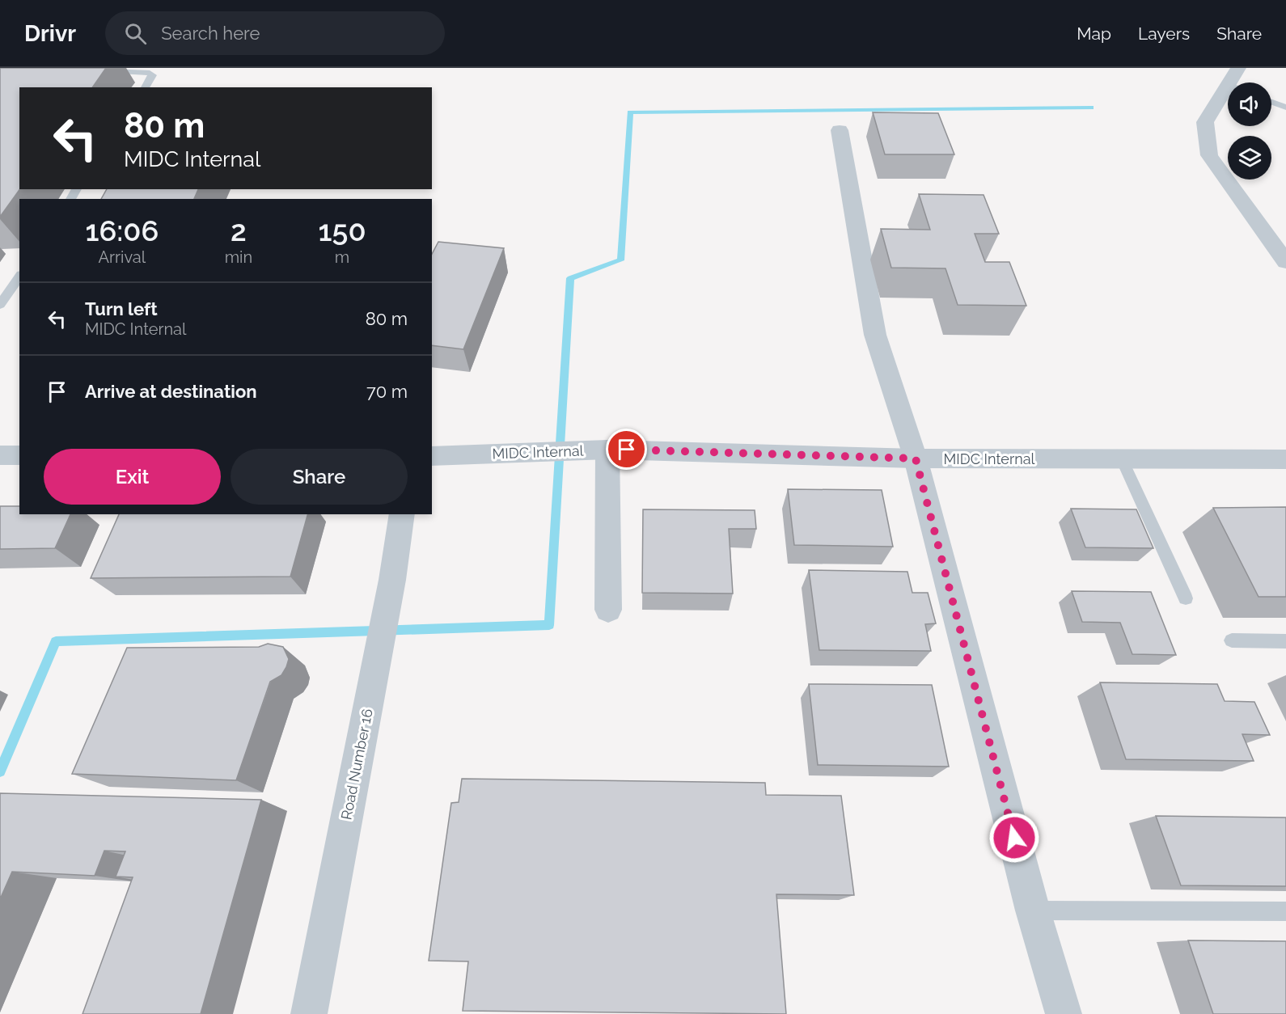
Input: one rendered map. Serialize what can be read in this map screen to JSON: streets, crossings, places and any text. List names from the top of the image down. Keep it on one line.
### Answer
{"streets":{"street":["MIDC Internal","Road Number 16"]},"page":{"header":"Drivr","search":"Search here","nav":["Map","Layers","Share"],"turn":["80 m","MIDC Internal"],"eta":["16:06","Arrival","2","min","150","m"],"list":[{"name":"Turn left","note":"MIDC Internal","value":"80 m"},{"name":"Arrive at destination","value":"70 m"}],"buttons":["Exit","Share"]}}
